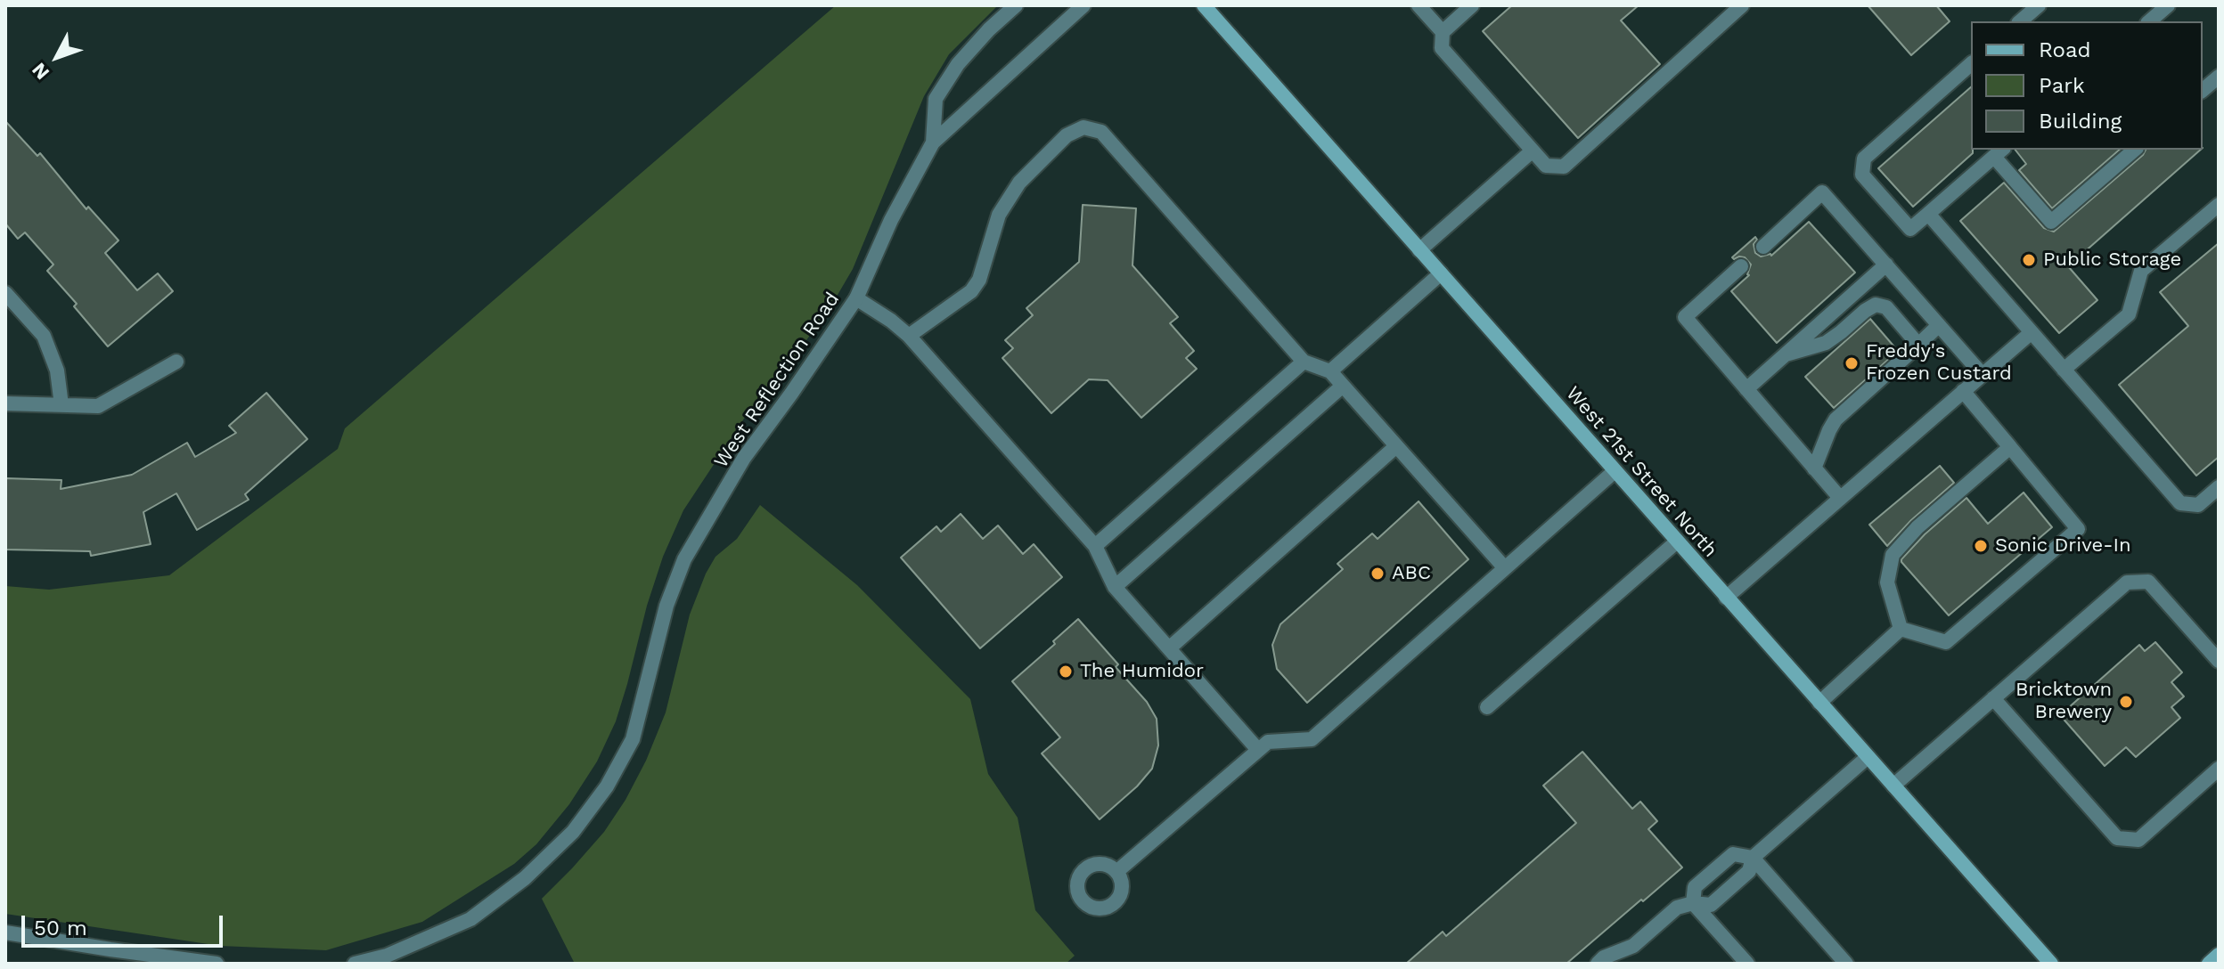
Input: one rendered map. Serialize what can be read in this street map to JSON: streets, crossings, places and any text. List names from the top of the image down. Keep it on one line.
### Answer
{"streets":{"main road":["West 21st Street North"],"street":["West Reflection Road"]},"places":["Public Storage","Freddy's Frozen Custard","Sonic Drive-In","ABC","The Humidor","Bricktown Brewery"],"legend":["Road","Park","Building"],"scale_bar":"50 m","north":"bottom left"}
